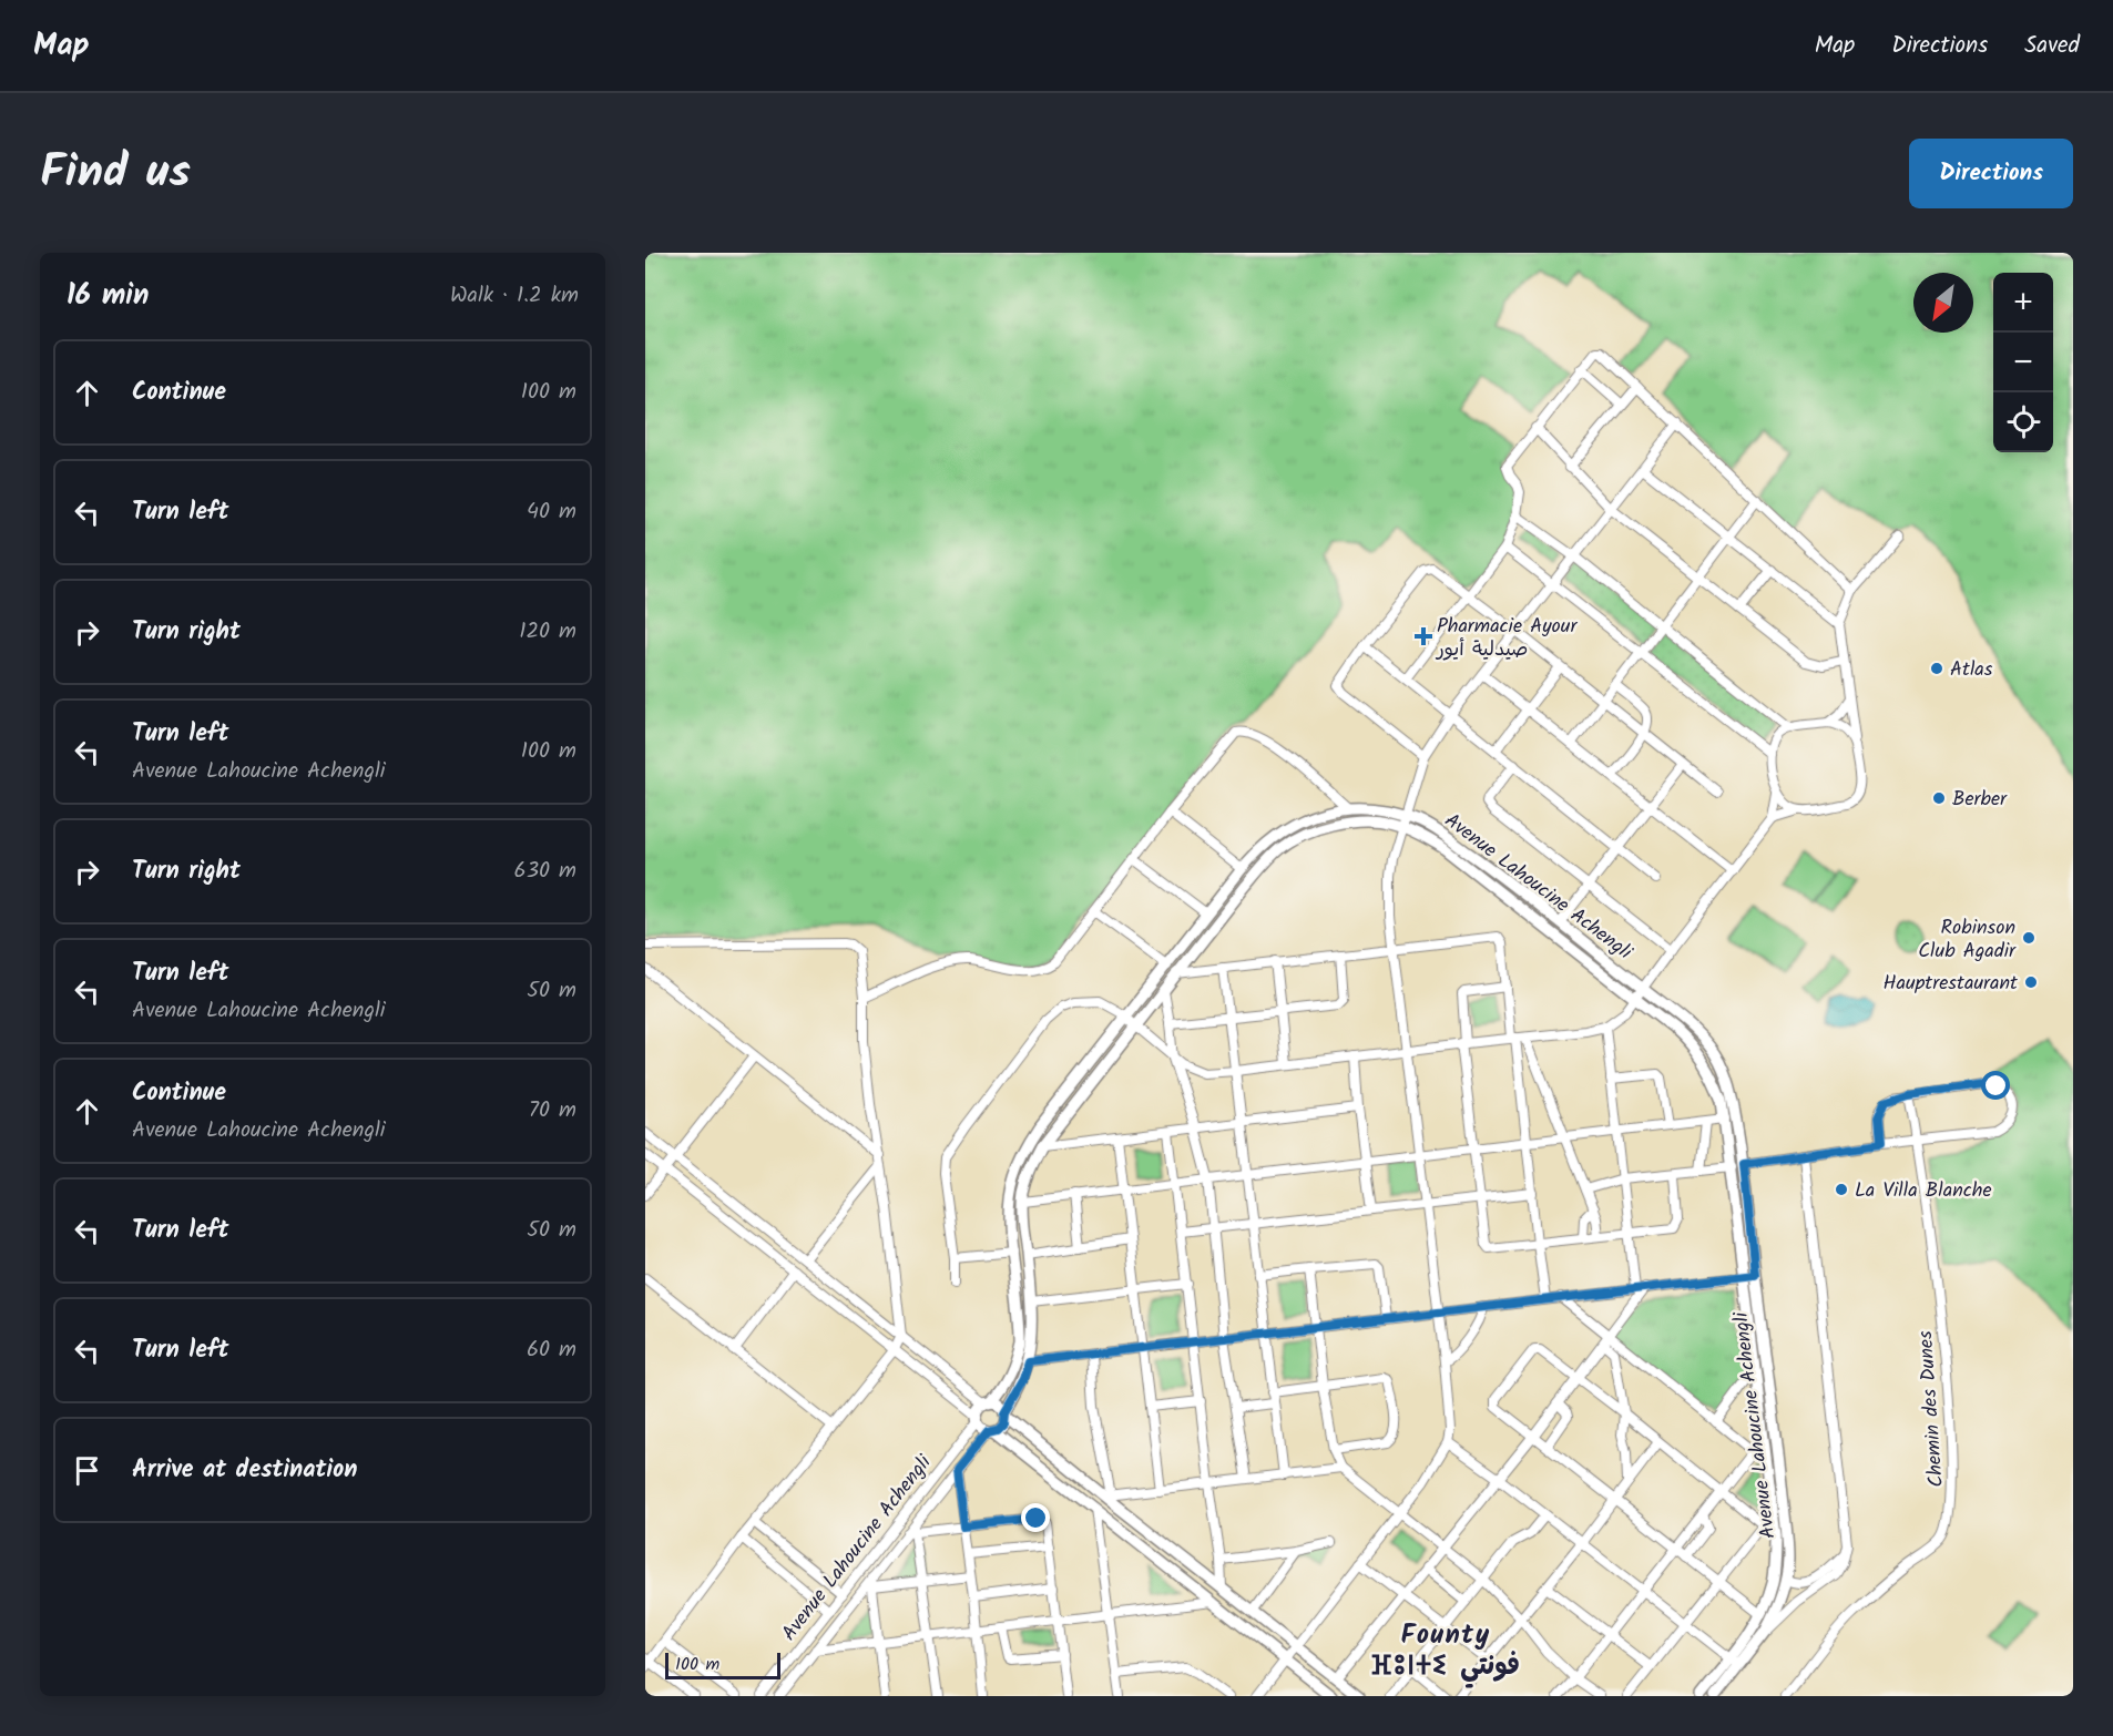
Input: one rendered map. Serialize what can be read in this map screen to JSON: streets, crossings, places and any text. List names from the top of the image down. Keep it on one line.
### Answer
{"streets":{"street":["Avenue Lahoucine Achengli","Chemin des Dunes"]},"districts":["Founty ⴼⵓⵏⵜⵉ فونتي"],"places":{"health":["Pharmacie Ayour صيدلية أيور"],"other":["Atlas","Berber","Robinson Club Agadir","Hauptrestaurant","La Villa Blanche"]},"scale_bar":"100 m","north":"bottom left","page":{"header":"Map","nav":["Map","Directions","Saved"],"title":"Find us","buttons":"Directions","heading":["16 min","Walk · 1.2 km"],"map_buttons":["+","−"],"list":[["Continue","100 m"],["Turn left","40 m"],["Turn right","120 m"],["Turn left","Avenue Lahoucine Achengli","100 m"],["Turn right","630 m"],["Turn left","Avenue Lahoucine Achengli","50 m"],["Continue","Avenue Lahoucine Achengli","70 m"],["Turn left","50 m"],["Turn left","60 m"],"Arrive at destination"],"scale":"100 m"}}
